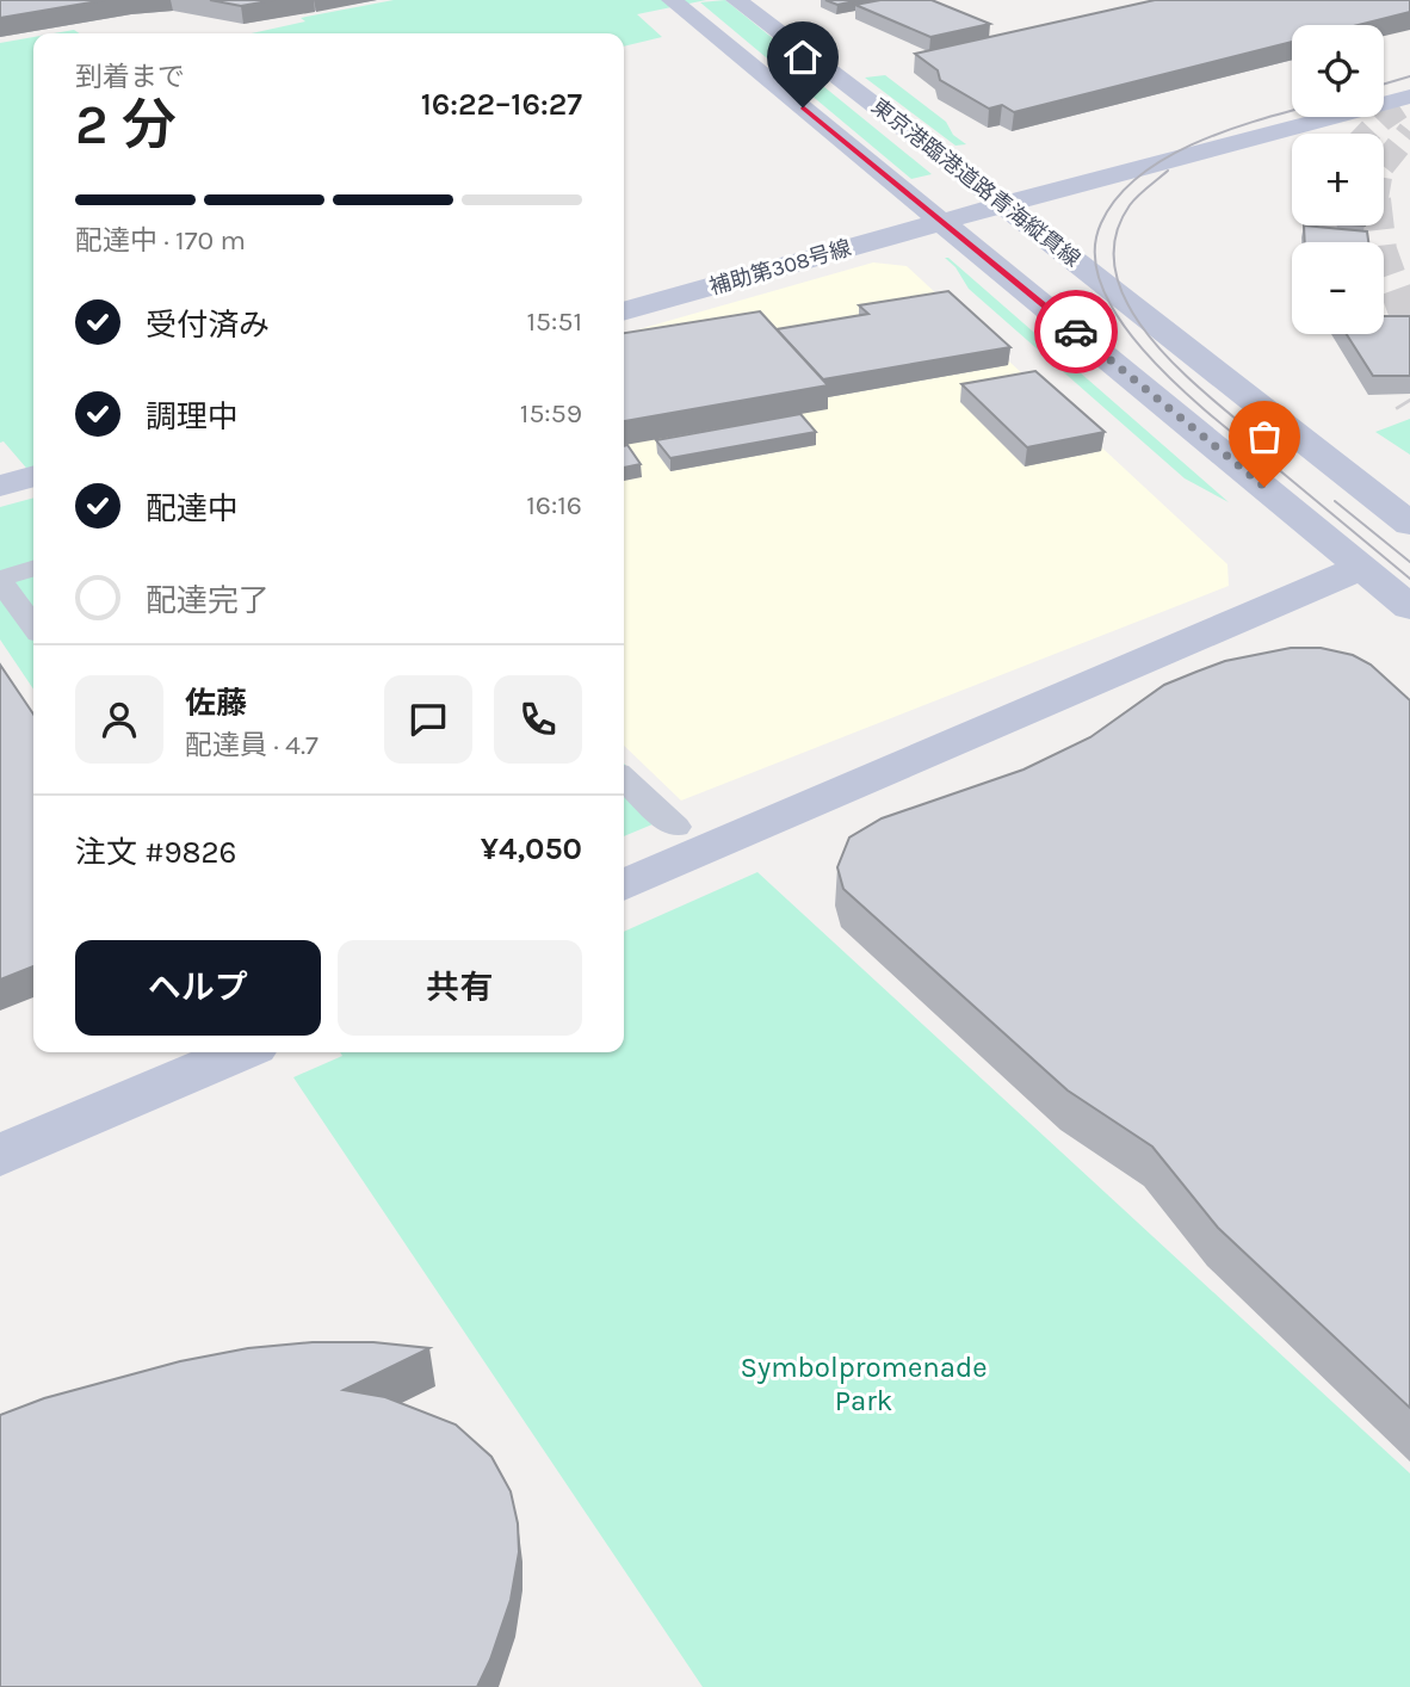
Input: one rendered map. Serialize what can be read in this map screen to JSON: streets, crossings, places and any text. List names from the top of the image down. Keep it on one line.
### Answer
{"streets":{"street":["東京港臨港道路青海縦貫線","補助第308号線"]},"crossings":[["東京港臨港道路青海縦貫線","補助第308号線"]],"parks":["Symbolpromenade Park"],"page":{"map_buttons":["+","−"],"heading":["2 分","到着まで","16:22–16:27"],"panel":["佐藤","配達員 · 4.7","注文 #9826","¥4,050"],"bar":"配達中 · 170 m","list":[["受付済み","15:51"],["調理中","15:59"],["配達中","16:16"],"配達完了"],"buttons":["ヘルプ","共有"]}}
